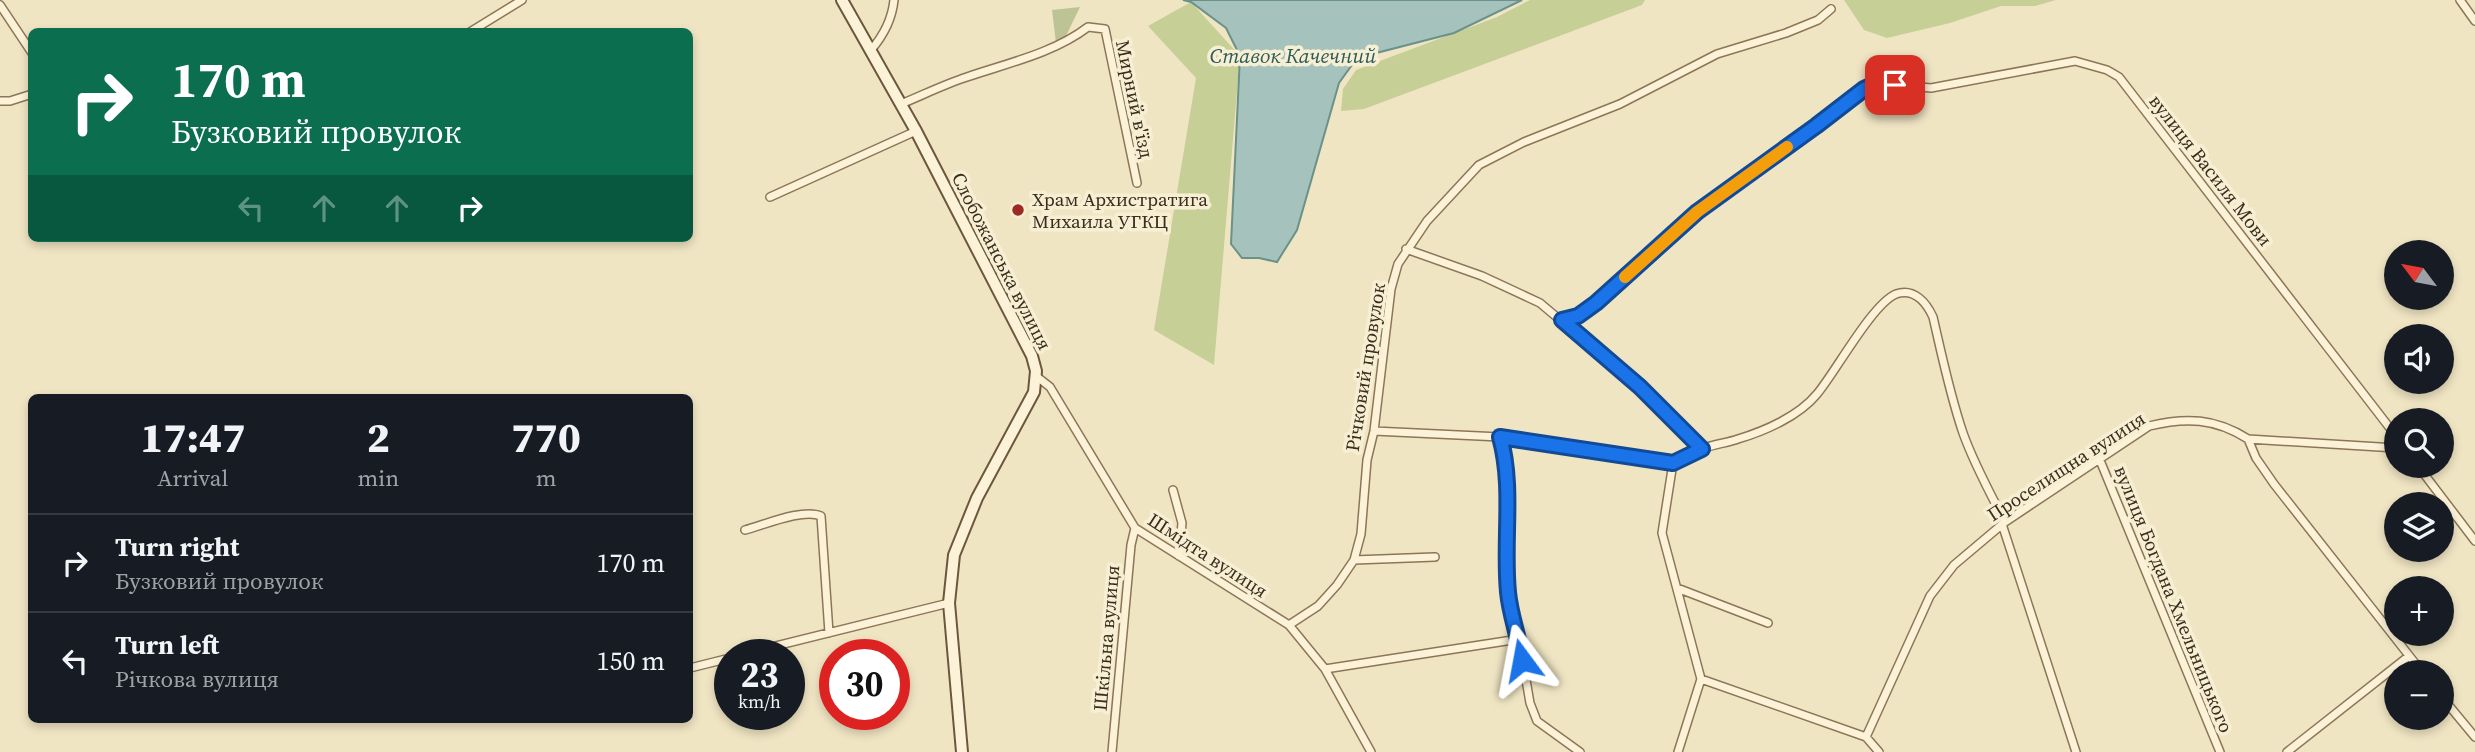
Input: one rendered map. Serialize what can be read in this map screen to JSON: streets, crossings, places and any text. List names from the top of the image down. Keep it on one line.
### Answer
{"streets":{"street":["Мирний в'їзд","вулиця Василя Мови","Слобожанська вулиця","Річковий провулок","Проселищна вулиця","Шмідта вулиця","вулиця Богдана Хмельницького","Шкільна вулиця"]},"crossings":[["Мирний в'їзд","Слобожанська вулиця"],["Слобожанська вулиця","Шмідта вулиця"],["Річковий провулок","Шмідта вулиця"],["Проселищна вулиця","вулиця Богдана Хмельницького"],["Шмідта вулиця","Шкільна вулиця"]],"water":["Ставок Качечний"],"places":["Храм Архистратига Михаила УГКЦ"],"north":"top left","page":{"turn":["170 m","Бузковий провулок"],"map_buttons":["+","−"],"eta":["17:47","Arrival","2","min","770","m"],"list":[{"name":"Turn right","note":"Бузковий провулок","value":"170 m"},{"name":"Turn left","note":"Річкова вулиця","value":"150 m"}],"speed":"23 km/h","limit":"30"}}
